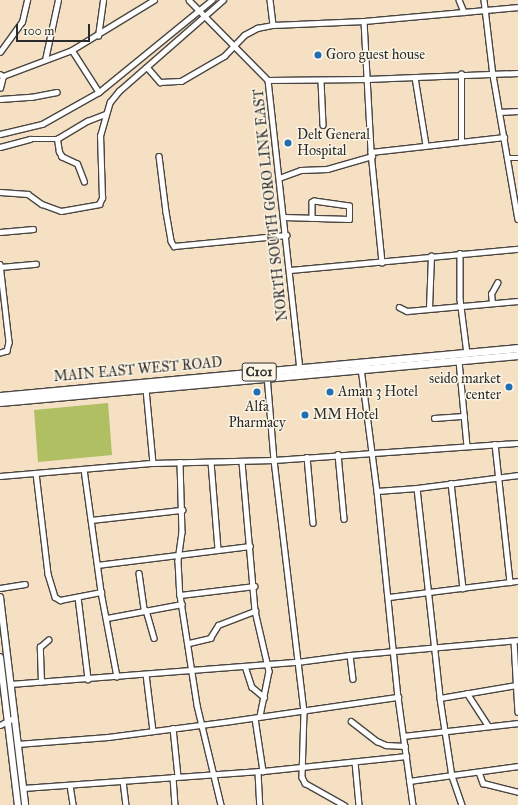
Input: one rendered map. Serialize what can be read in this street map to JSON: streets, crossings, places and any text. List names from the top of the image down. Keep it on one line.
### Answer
{"streets":{"main road":["MAIN EAST WEST ROAD","C101"],"street":["NORTH SOUTH GORO LINK EAST"]},"crossings":[["NORTH SOUTH GORO LINK EAST","MAIN EAST WEST ROAD"]],"places":["Goro guest house","Delt General Hospital","seido market center","Alfa Pharmacy","Aman 3 Hotel","MM Hotel"],"scale_bar":"100 m"}
